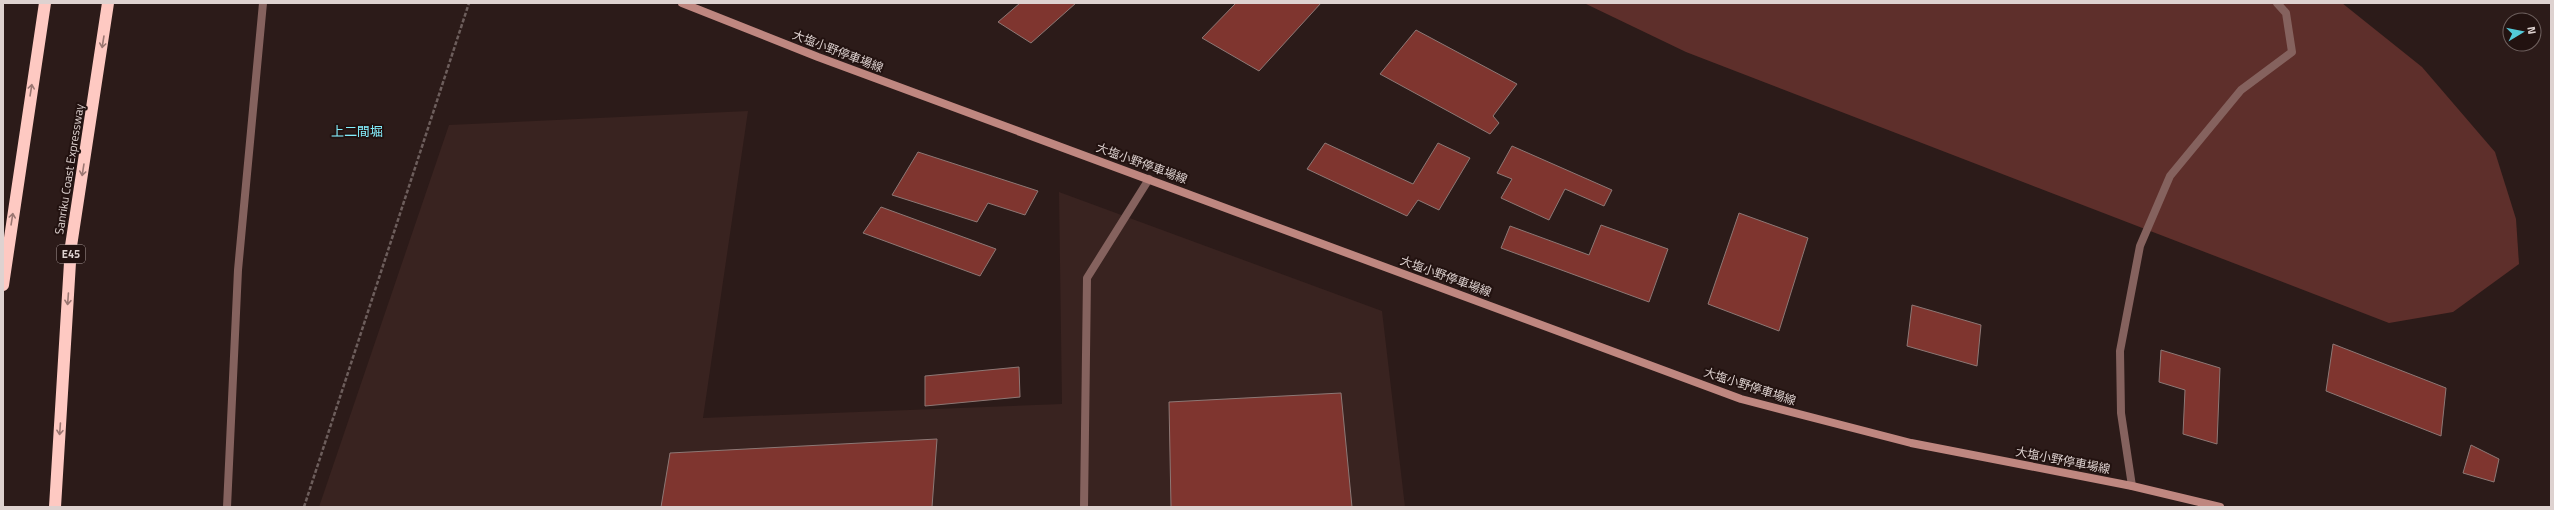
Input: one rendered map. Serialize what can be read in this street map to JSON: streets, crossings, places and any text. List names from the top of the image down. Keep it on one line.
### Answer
{"streets":{"highway":["Sanriku Coast Expressway","E45"],"main road":["大塩小野停車場線"]},"districts":["上二間堀"],"north":"right"}
